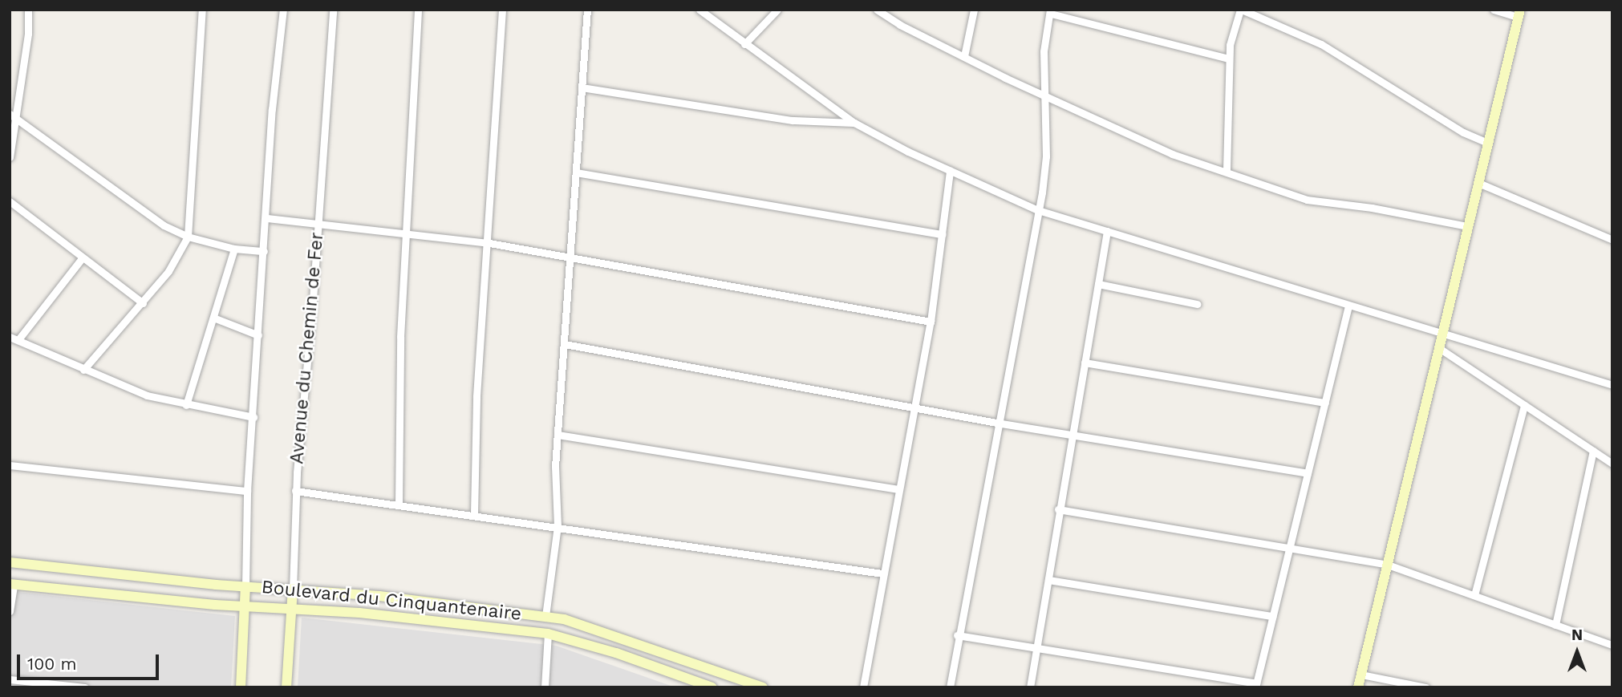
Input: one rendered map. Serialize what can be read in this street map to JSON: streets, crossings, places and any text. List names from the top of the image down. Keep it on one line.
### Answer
{"streets":{"main road":["Avenue du Chemin de Fer","Boulevard du Cinquantenaire"]},"crossings":[["Avenue du Chemin de Fer","Boulevard du Cinquantenaire"]],"scale_bar":"100 m","north":"top"}
